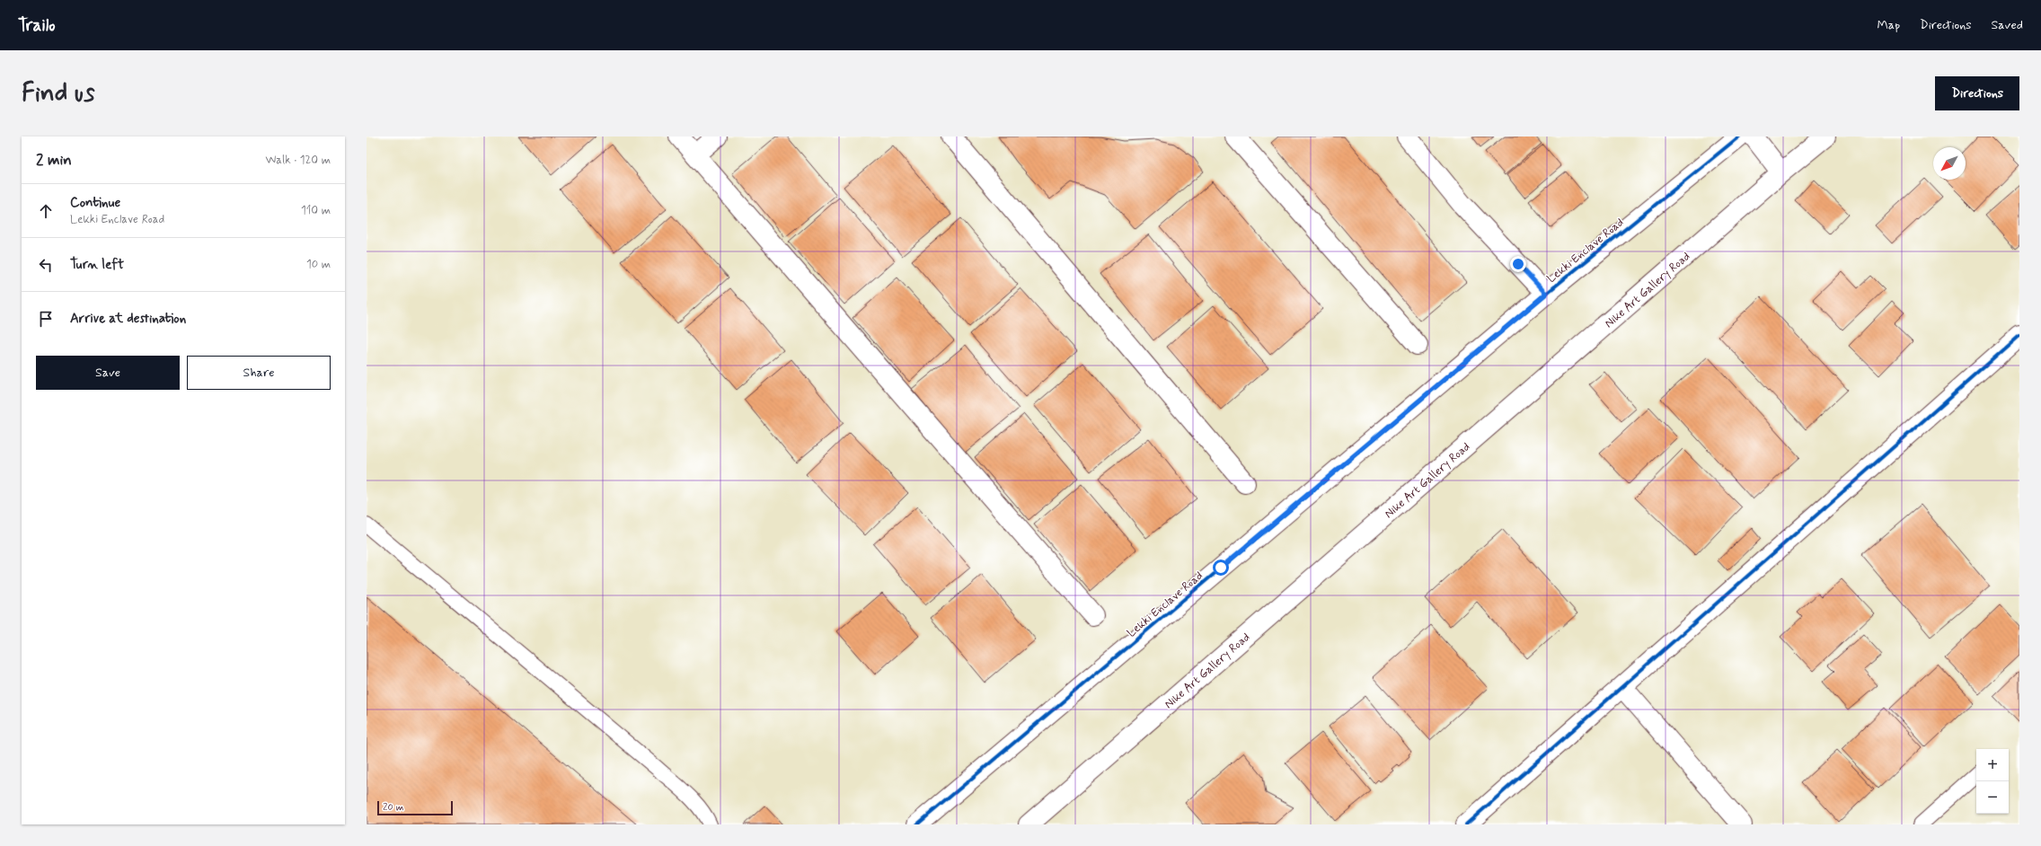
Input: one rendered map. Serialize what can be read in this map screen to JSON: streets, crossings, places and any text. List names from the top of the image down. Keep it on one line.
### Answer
{"streets":{"street":["Lekki Enclave Road","Nike Art Gallery Road"]},"scale_bar":"20 m","north":"bottom left","page":{"header":"Trailo","nav":["Map","Directions","Saved"],"buttons":["Directions",["Save","Share"]],"title":"Find us","heading":["2 min","Walk · 120 m"],"list":[["Continue","Lekki Enclave Road","110 m"],["Turn left","10 m"],"Arrive at destination"],"map_buttons":["+","−"],"scale":"20 m"}}
